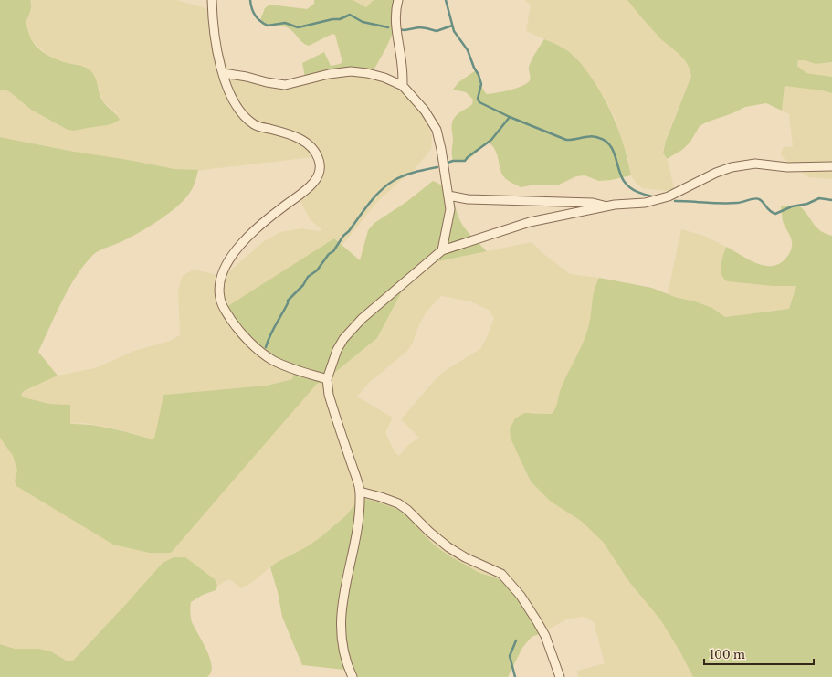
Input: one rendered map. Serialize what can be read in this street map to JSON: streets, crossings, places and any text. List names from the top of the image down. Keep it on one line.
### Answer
{"scale_bar":"100 m"}
